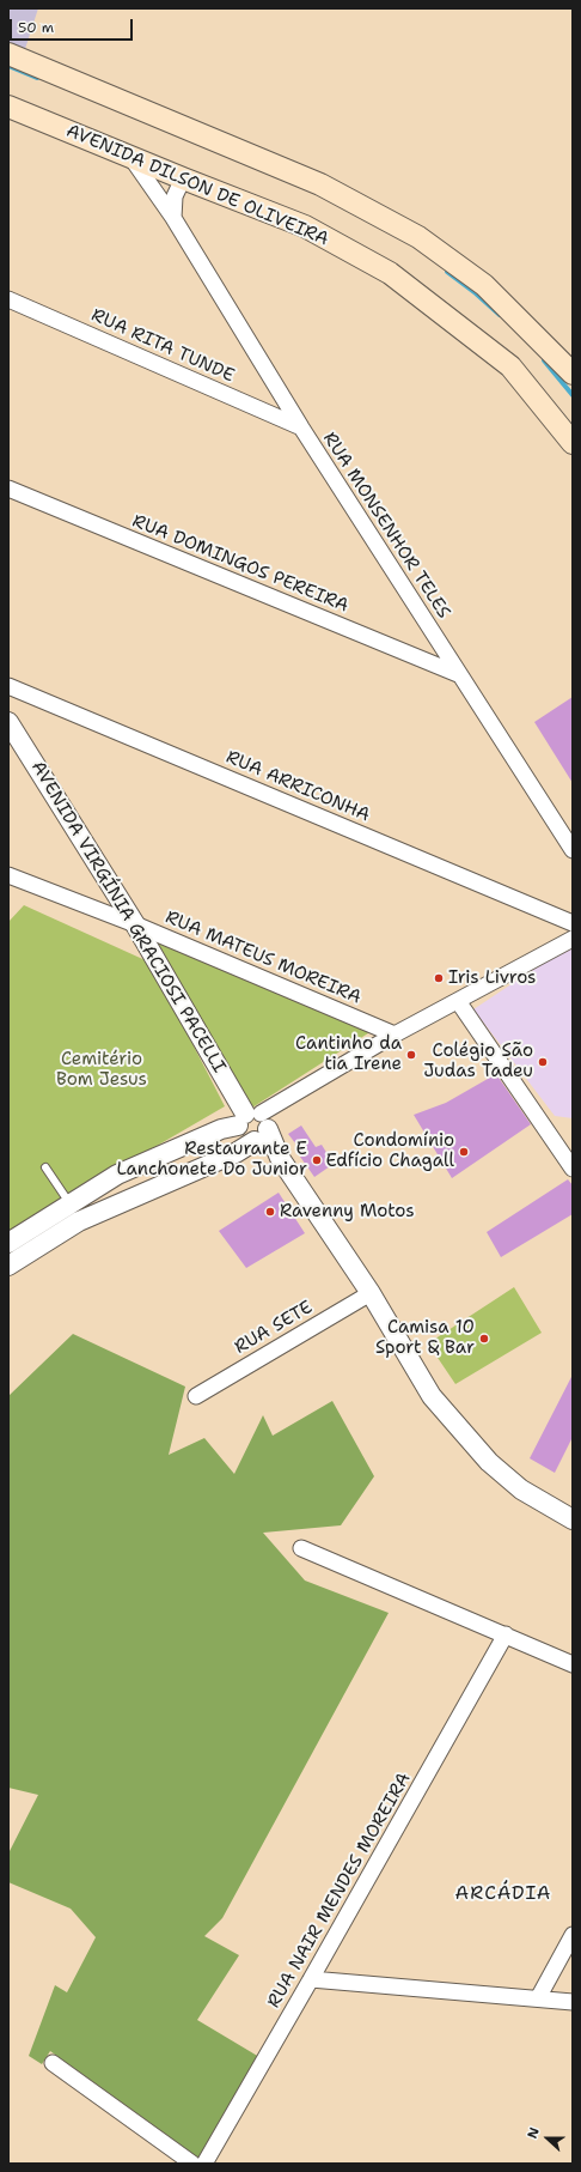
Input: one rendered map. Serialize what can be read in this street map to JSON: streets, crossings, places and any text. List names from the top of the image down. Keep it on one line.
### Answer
{"streets":{"main road":["AVENIDA DILSON DE OLIVEIRA"],"street":["RUA RITA TUNDE","RUA MONSENHOR TELES","RUA DOMINGOS PEREIRA","RUA ARRICONHA","AVENIDA VIRGÍNIA GRACIOSI PACELLI","RUA MATEUS MOREIRA","RUA SETE","RUA NAIR MENDES MOREIRA"]},"crossings":[["AVENIDA DILSON DE OLIVEIRA","RUA MONSENHOR TELES"],["RUA RITA TUNDE","RUA MONSENHOR TELES"],["RUA MONSENHOR TELES","RUA DOMINGOS PEREIRA"],["AVENIDA VIRGÍNIA GRACIOSI PACELLI","RUA MATEUS MOREIRA"],["AVENIDA VIRGÍNIA GRACIOSI PACELLI","RUA SETE"]],"districts":["ARCÁDIA"],"parks":["Cemitério Bom Jesus"],"places":["Iris Livros","Cantinho da tia Irene","Colégio São Judas Tadeu","Condomínio Edfício Chagall","Restaurante E Lanchonete Do Junior","Ravenny Motos","Camisa 10 Sport & Bar"],"scale_bar":"50 m","north":"left"}
